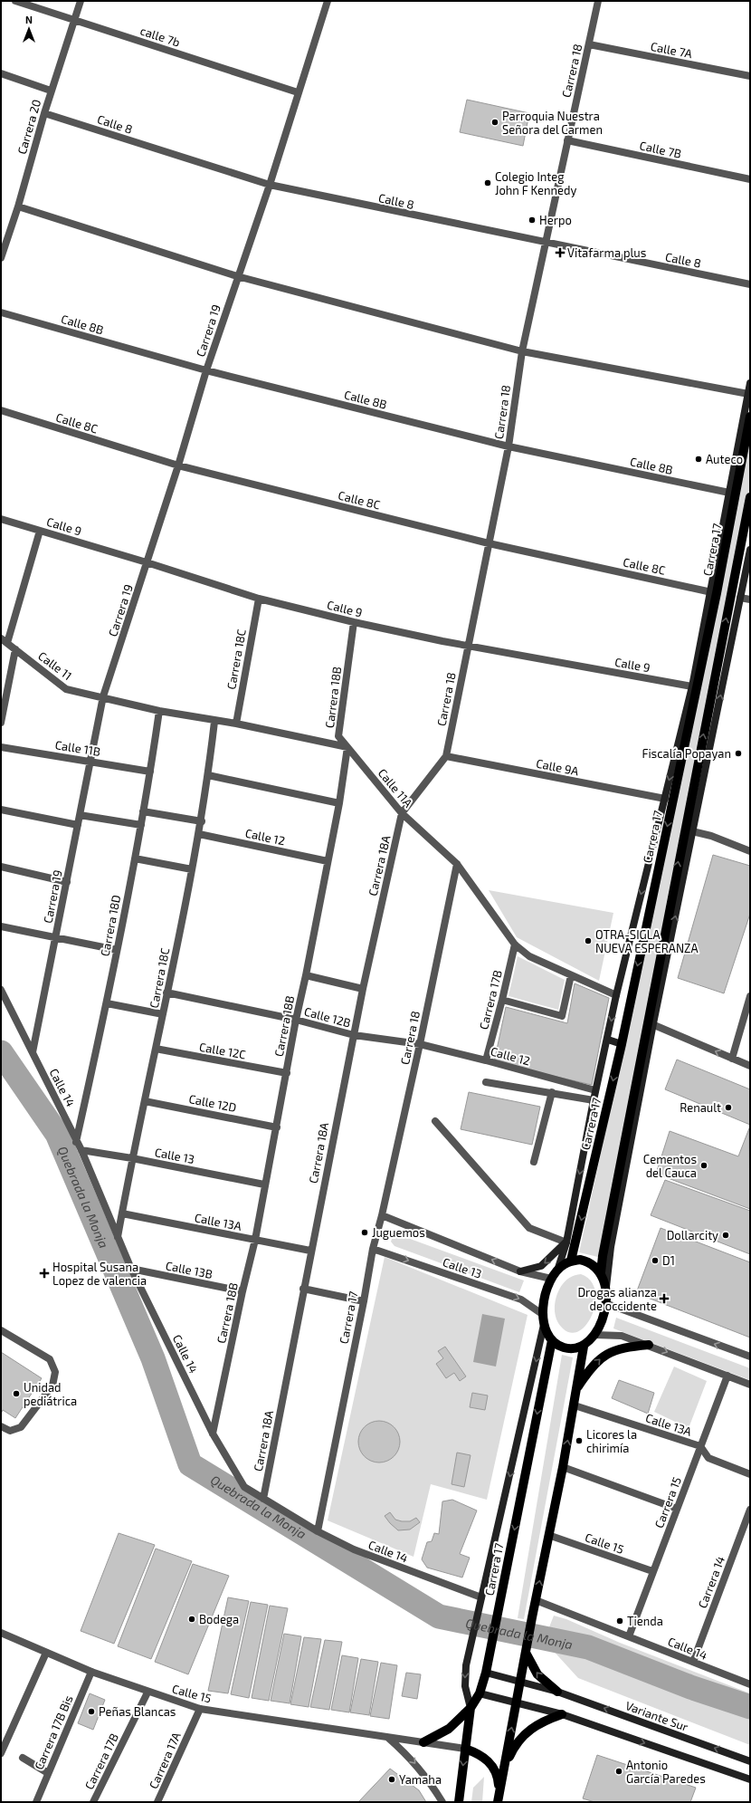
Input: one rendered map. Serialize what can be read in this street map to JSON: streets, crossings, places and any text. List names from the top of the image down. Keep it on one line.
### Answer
{"streets":{"main road":["Carrera 17","Variante Sur"],"street":["calle 7b","Calle 7A","Carrera 18","Calle 8","Carrera 20","Calle 7B","Calle 8B","Carrera 19","Calle 8C","Calle 9","Carrera 18C","Calle 11","Carrera 18B","Calle 11B","Calle 9A","Calle 11A","Calle 12","Carrera 18A","Carrera 18D","Carrera 17B","Calle 12B","Calle 12C","Calle 14","Calle 12D","Calle 13","Calle 13A","Calle 13B","Carrera 15","Calle 15","Carrera 14","Carrera 17B Bis","Carrera 17A"]},"crossings":[["calle 7b","Carrera 20"],["calle 7b","Carrera 19"],["Calle 7A","Carrera 18"],["Carrera 18","Calle 8"],["Carrera 18","Calle 7B"],["Carrera 18","Calle 8B"],["Carrera 18","Calle 8C"],["Carrera 18","Calle 9"],["Carrera 18","Carrera 17"],["Carrera 18","Calle 9A"],["Carrera 18","Calle 11A"],["Carrera 18","Calle 12"],["Carrera 18","Carrera 18A"],["Carrera 18","Calle 12B"],["Carrera 18","Calle 13"],["Calle 8","Carrera 20"],["Calle 8","Carrera 19"],["Calle 8B","Carrera 19"],["Carrera 19","Calle 8C"],["Carrera 19","Calle 9"],["Carrera 19","Calle 11"],["Carrera 19","Calle 11B"],["Carrera 19","Calle 14"],["Calle 8C","Carrera 17"],["Calle 9","Carrera 18C"],["Calle 9","Carrera 18B"],["Carrera 17","Calle 14"],["Carrera 17","Calle 13"],["Carrera 17","Calle 15"],["Carrera 17","Variante Sur"],["Carrera 18C","Calle 12"],["Carrera 18C","Calle 12B"],["Carrera 18C","Calle 12C"],["Carrera 18C","Calle 14"],["Carrera 18C","Calle 12D"],["Carrera 18C","Calle 13"],["Carrera 18C","Calle 13A"],["Carrera 18B","Calle 11A"],["Carrera 18B","Calle 12"],["Carrera 18B","Calle 12B"],["Carrera 18B","Calle 12C"],["Carrera 18B","Calle 14"],["Carrera 18B","Calle 12D"],["Carrera 18B","Calle 13"],["Carrera 18B","Calle 13A"],["Carrera 18B","Calle 13B"],["Calle 11B","Carrera 18D"],["Calle 11A","Carrera 18A"],["Calle 11A","Carrera 17B"],["Calle 12","Carrera 17B"],["Calle 12","Calle 12B"],["Carrera 18A","Calle 12B"],["Carrera 18A","Calle 14"],["Carrera 18A","Calle 13A"],["Carrera 18D","Calle 14"],["Carrera 17B","Calle 15"],["Calle 14","Calle 13"],["Calle 14","Calle 13B"],["Calle 14","Carrera 15"],["Calle 14","Carrera 14"],["Calle 13A","Carrera 15"],["Carrera 15","Calle 15"],["Calle 15","Carrera 17B Bis"],["Calle 15","Carrera 17A"]],"water":["Quebrada la Monja"],"places":{"other":["Parroquia Nuestra Señora del Carmen","Colegio Integ John F Kennedy","Herpo","Auteco","Fiscalía Popayan","OTRA-SIGLA NUEVA ESPERANZA","Renault","Cementos del Cauca","Juguemos","Dollarcity","D1","Unidad pediátrica","Licores la chirimía","Bodega","Tienda","Peñas Blancas","Antonio García Paredes","Yamaha"],"health":["Vitafarma plus","Hospital Susana Lopez de valencia","Drogas alianza de occidente"]},"north":"top"}
